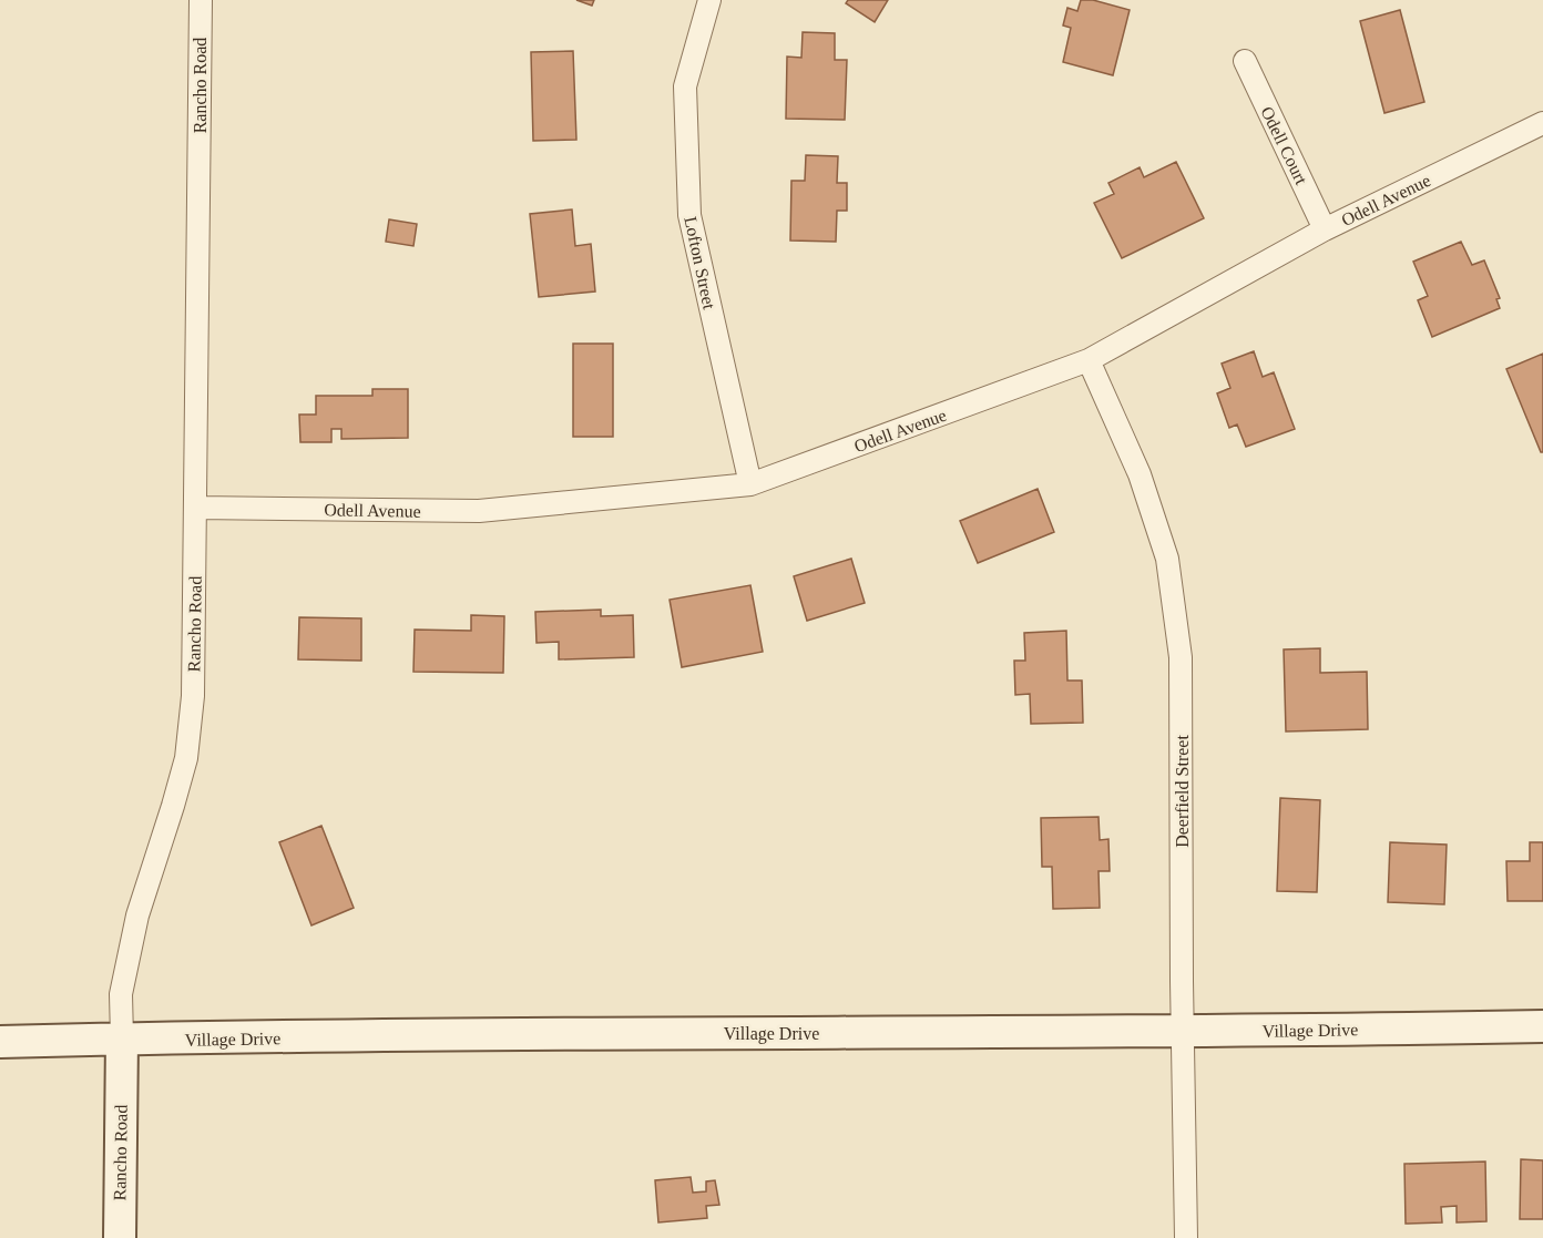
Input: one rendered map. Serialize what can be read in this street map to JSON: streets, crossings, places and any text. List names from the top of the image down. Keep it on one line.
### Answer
{"streets":{"main road":["Rancho Road","Village Drive"],"street":["Odell Court","Odell Avenue","Lofton Street","Deerfield Street"]},"crossings":[["Rancho Road","Odell Avenue"],["Rancho Road","Village Drive"],["Odell Court","Odell Avenue"],["Odell Avenue","Lofton Street"],["Odell Avenue","Deerfield Street"],["Deerfield Street","Village Drive"]]}
